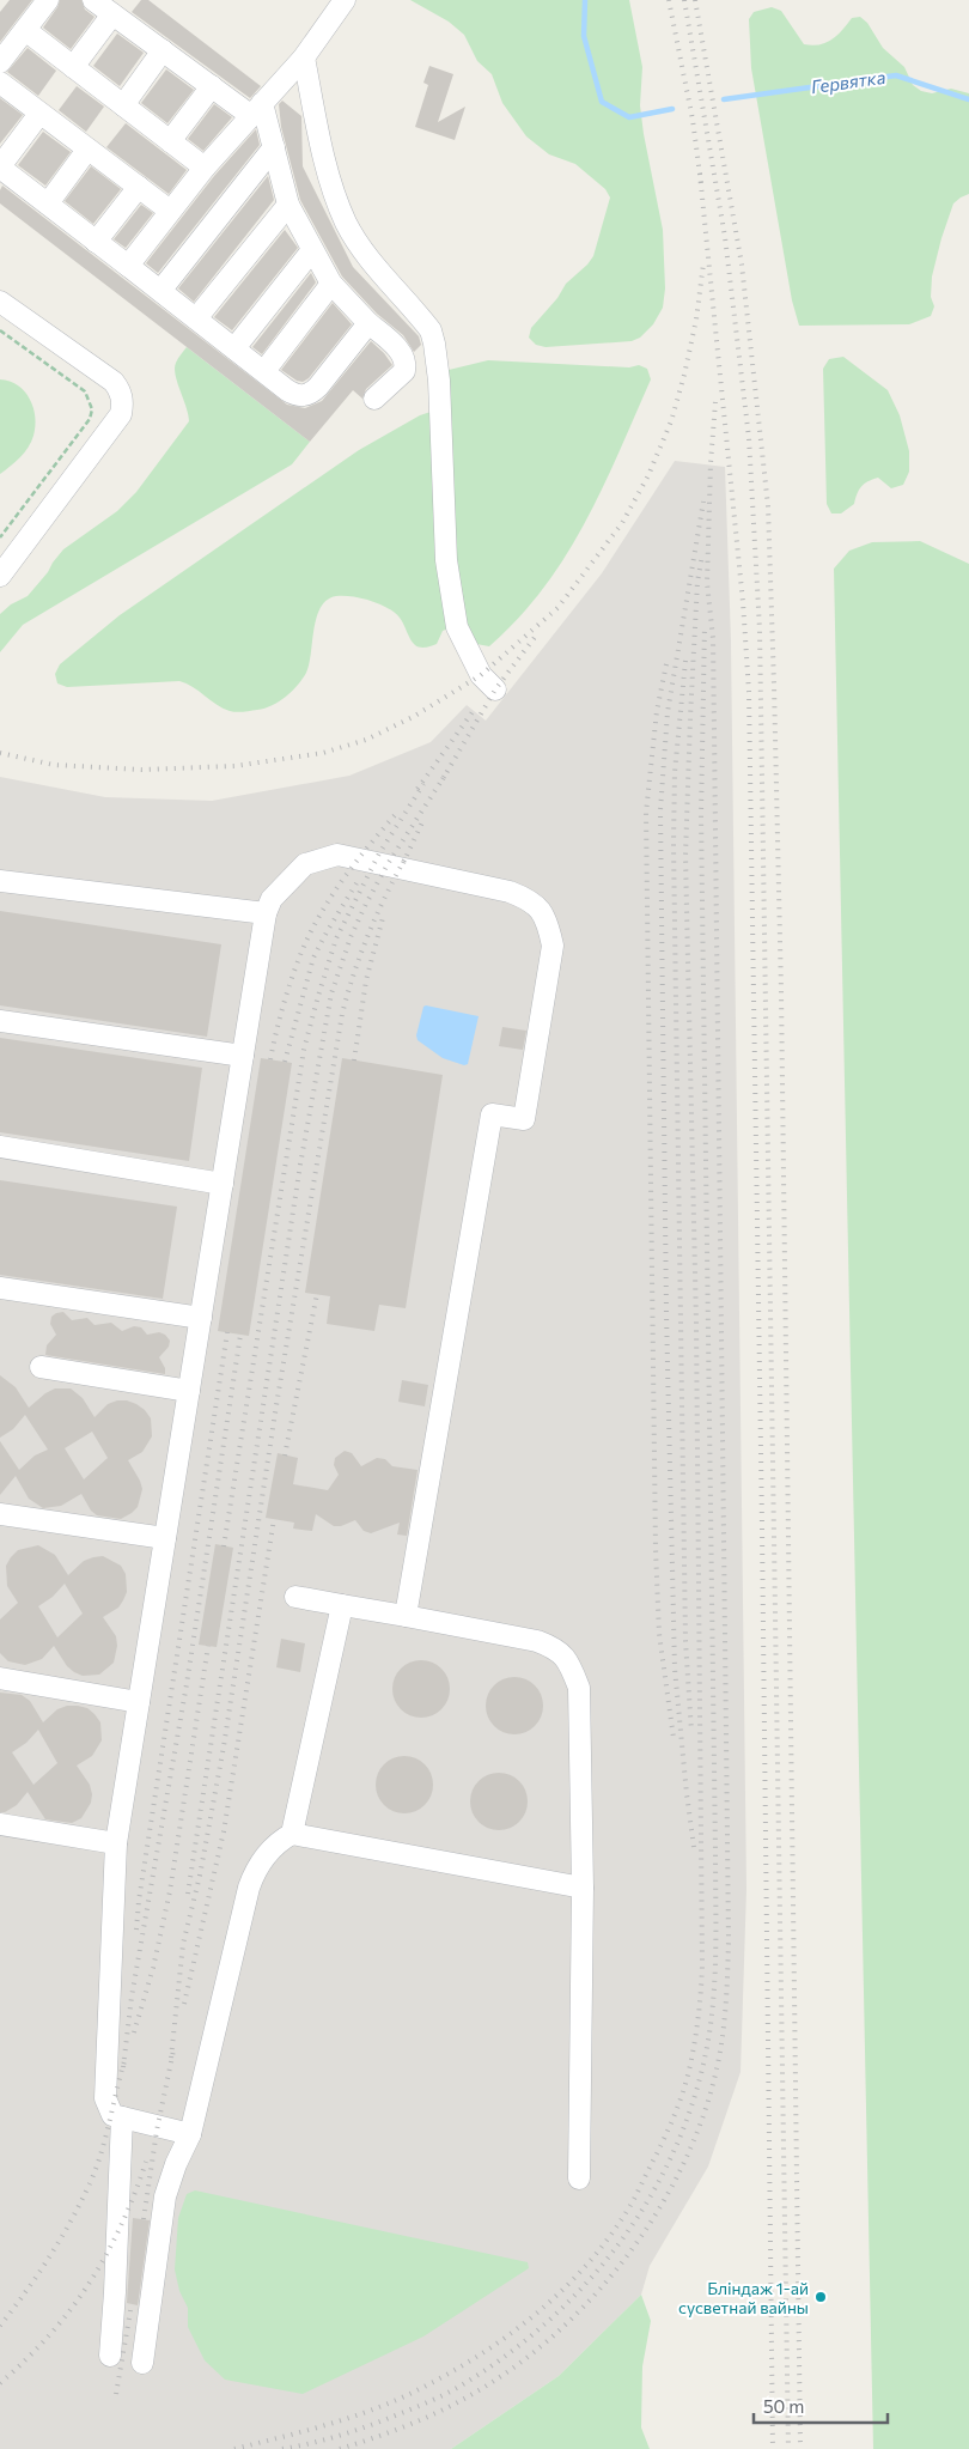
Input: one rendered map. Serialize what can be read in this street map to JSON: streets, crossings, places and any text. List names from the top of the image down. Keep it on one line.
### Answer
{"water":["Гервятка"],"places":["Бліндаж 1-ай сусветнай вайны"],"scale_bar":"50 m"}
